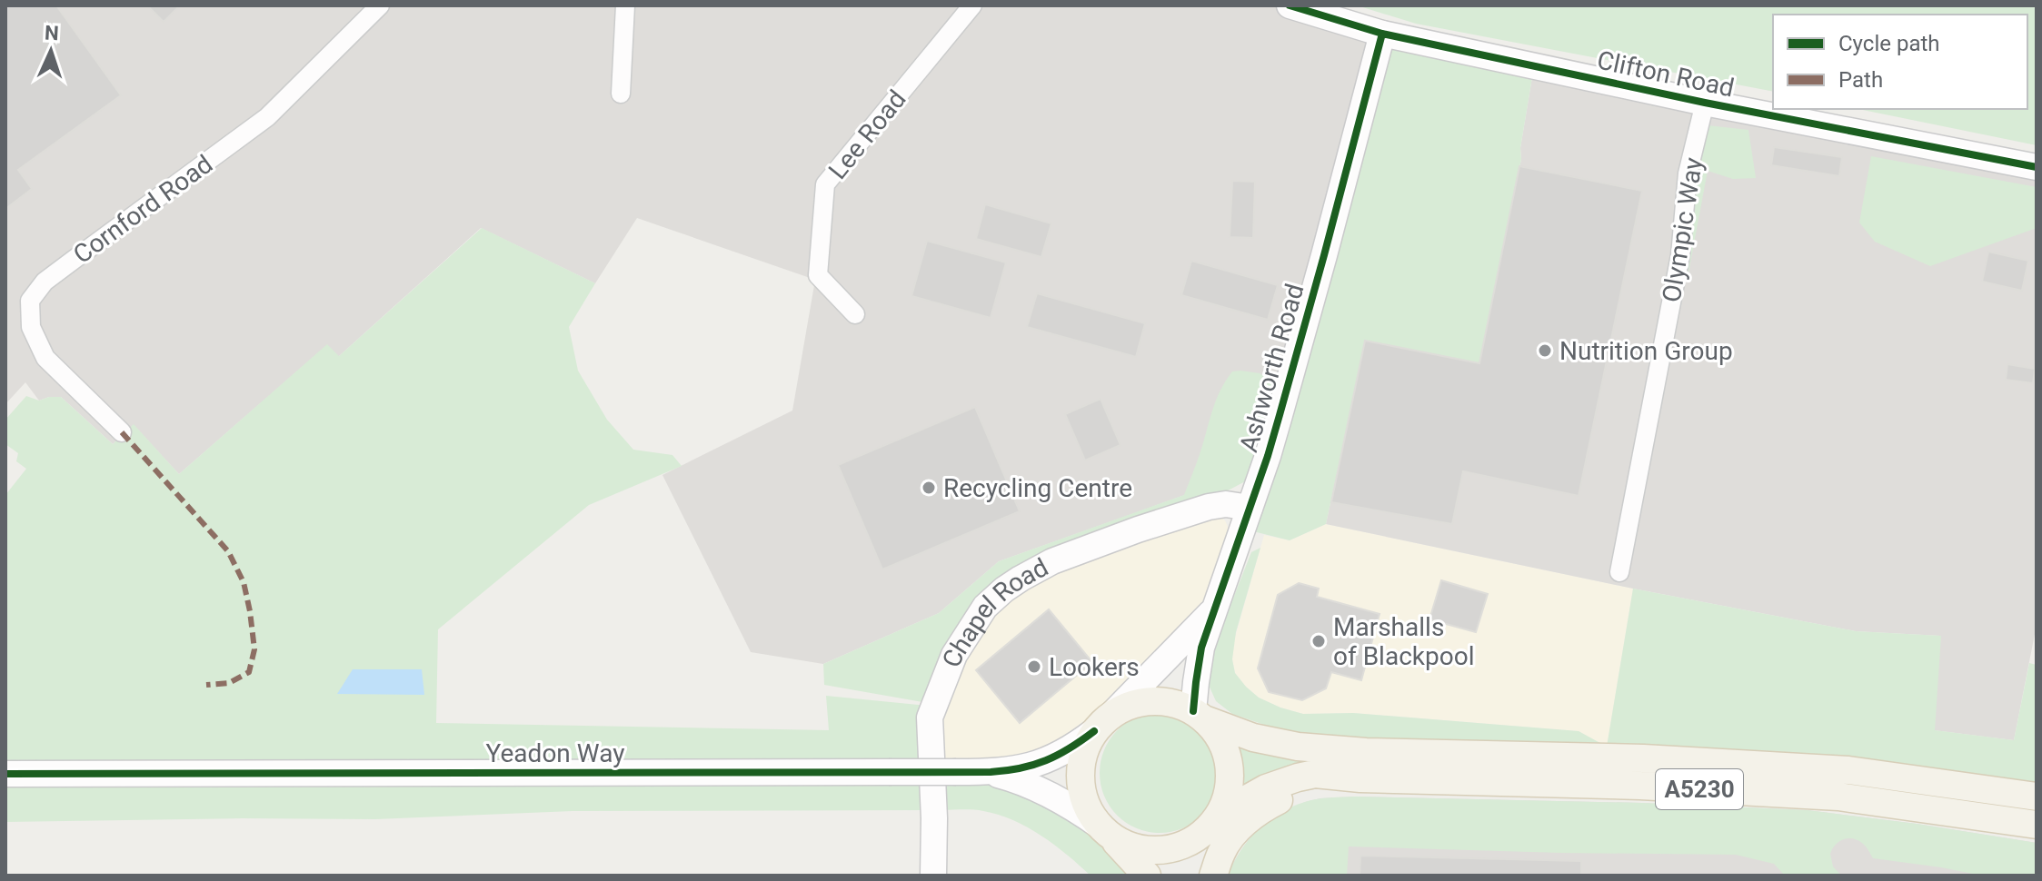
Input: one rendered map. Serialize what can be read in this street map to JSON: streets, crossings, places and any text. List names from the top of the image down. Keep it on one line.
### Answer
{"streets":{"main road":["A5230"],"street":["Clifton Road","Lee Road","Cornford Road","Olympic Way","Ashworth Road","Chapel Road","Yeadon Way"]},"crossings":[["Clifton Road","Olympic Way"],["Clifton Road","Ashworth Road"],["Ashworth Road","Chapel Road"],["Ashworth Road","Yeadon Way"],["Ashworth Road","A5230"],["Yeadon Way","A5230"]],"places":["Nutrition Group","Recycling Centre","Marshalls of Blackpool","Lookers"],"legend":["Cycle path","Path"],"north":"top"}
